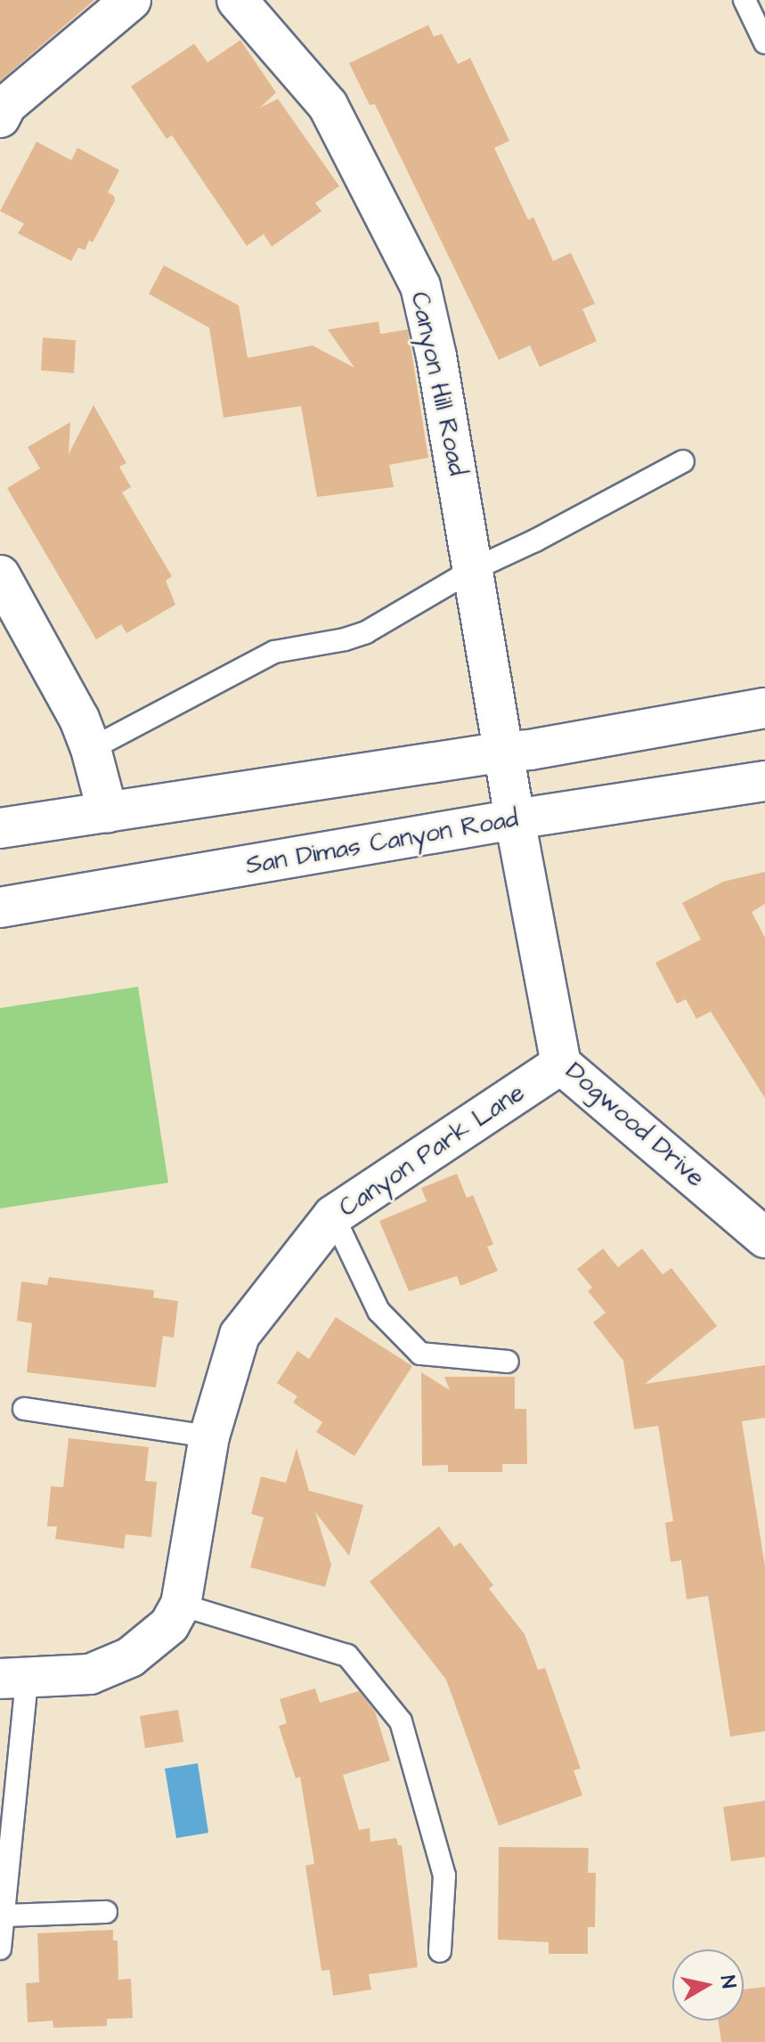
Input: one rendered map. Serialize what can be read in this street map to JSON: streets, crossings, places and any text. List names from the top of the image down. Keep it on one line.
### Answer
{"streets":{"street":["Canyon Hill Road","San Dimas Canyon Road","Dogwood Drive","Canyon Park Lane"]},"crossings":[["Canyon Hill Road","San Dimas Canyon Road"],["Canyon Hill Road","Dogwood Drive"],["San Dimas Canyon Road","Dogwood Drive"],["Dogwood Drive","Canyon Park Lane"]],"north":"right"}
